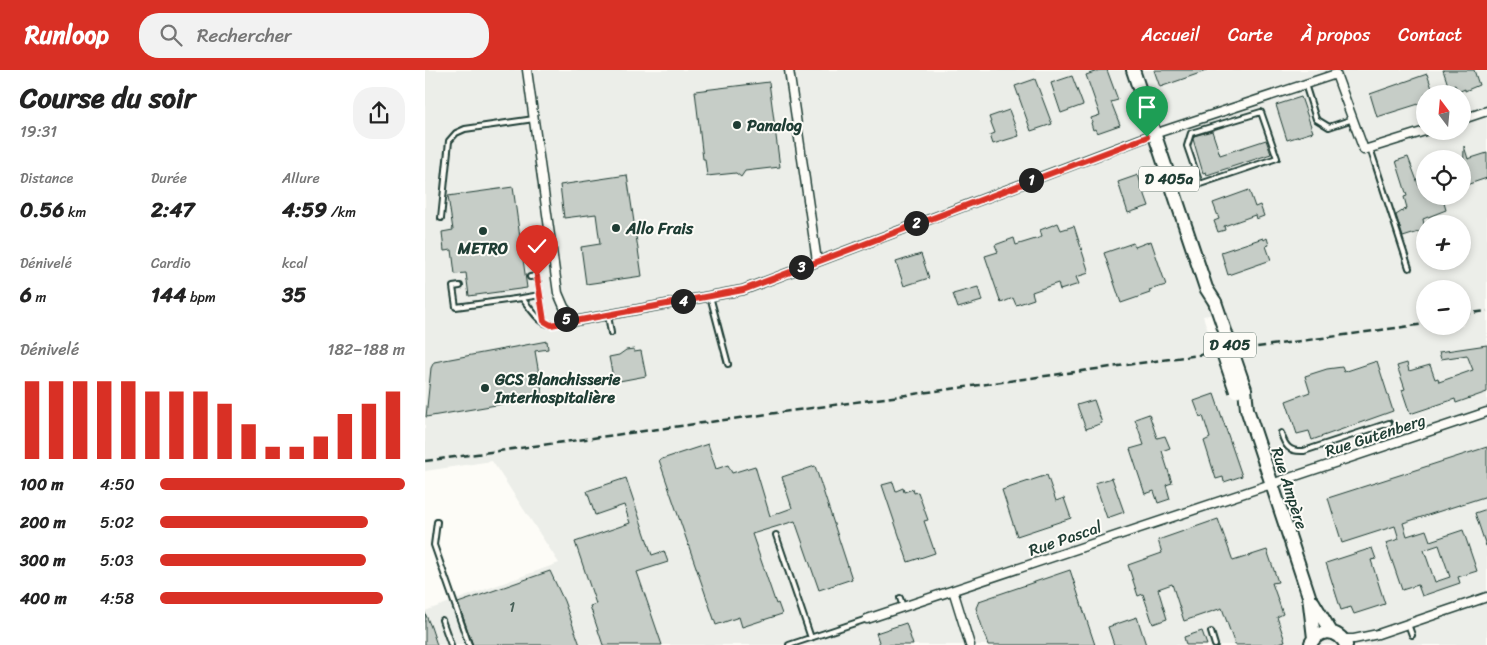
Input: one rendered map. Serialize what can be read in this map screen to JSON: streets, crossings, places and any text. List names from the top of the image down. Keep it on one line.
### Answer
{"streets":{"main road":["D 405a","D 405","Rue Ampère"],"street":["Rue Gutenberg","Rue Pascal"]},"crossings":[["D 405a","Rue Ampère"],["Rue Gutenberg","Rue Ampère"],["Rue Gutenberg","Rue Pascal"],["Rue Ampère","Rue Pascal"]],"places":["Panalog","Allo Frais","METRO","GCS Blanchisserie Interhospitalière"],"house_numbers":["1"],"north":"top","page":{"header":"Runloop","search":"Rechercher","nav":["Accueil","Carte","À propos","Contact"],"heading":["Course du soir","19:31"],"map_buttons":["+","−"],"stats":[["Distance","0.56 km"],["Durée","2:47"],["Allure","4:59 /km"],["Dénivelé","6 m"],["Cardio","144 bpm"],["kcal","35"]],"pins":["1","2","3","4","5"],"chart":["Dénivelé","182–188 m"],"list":[{"name":"100 m","note":"4:50"},{"name":"200 m","note":"5:02"},{"name":"300 m","note":"5:03"},{"name":"400 m","note":"4:58"}]}}
